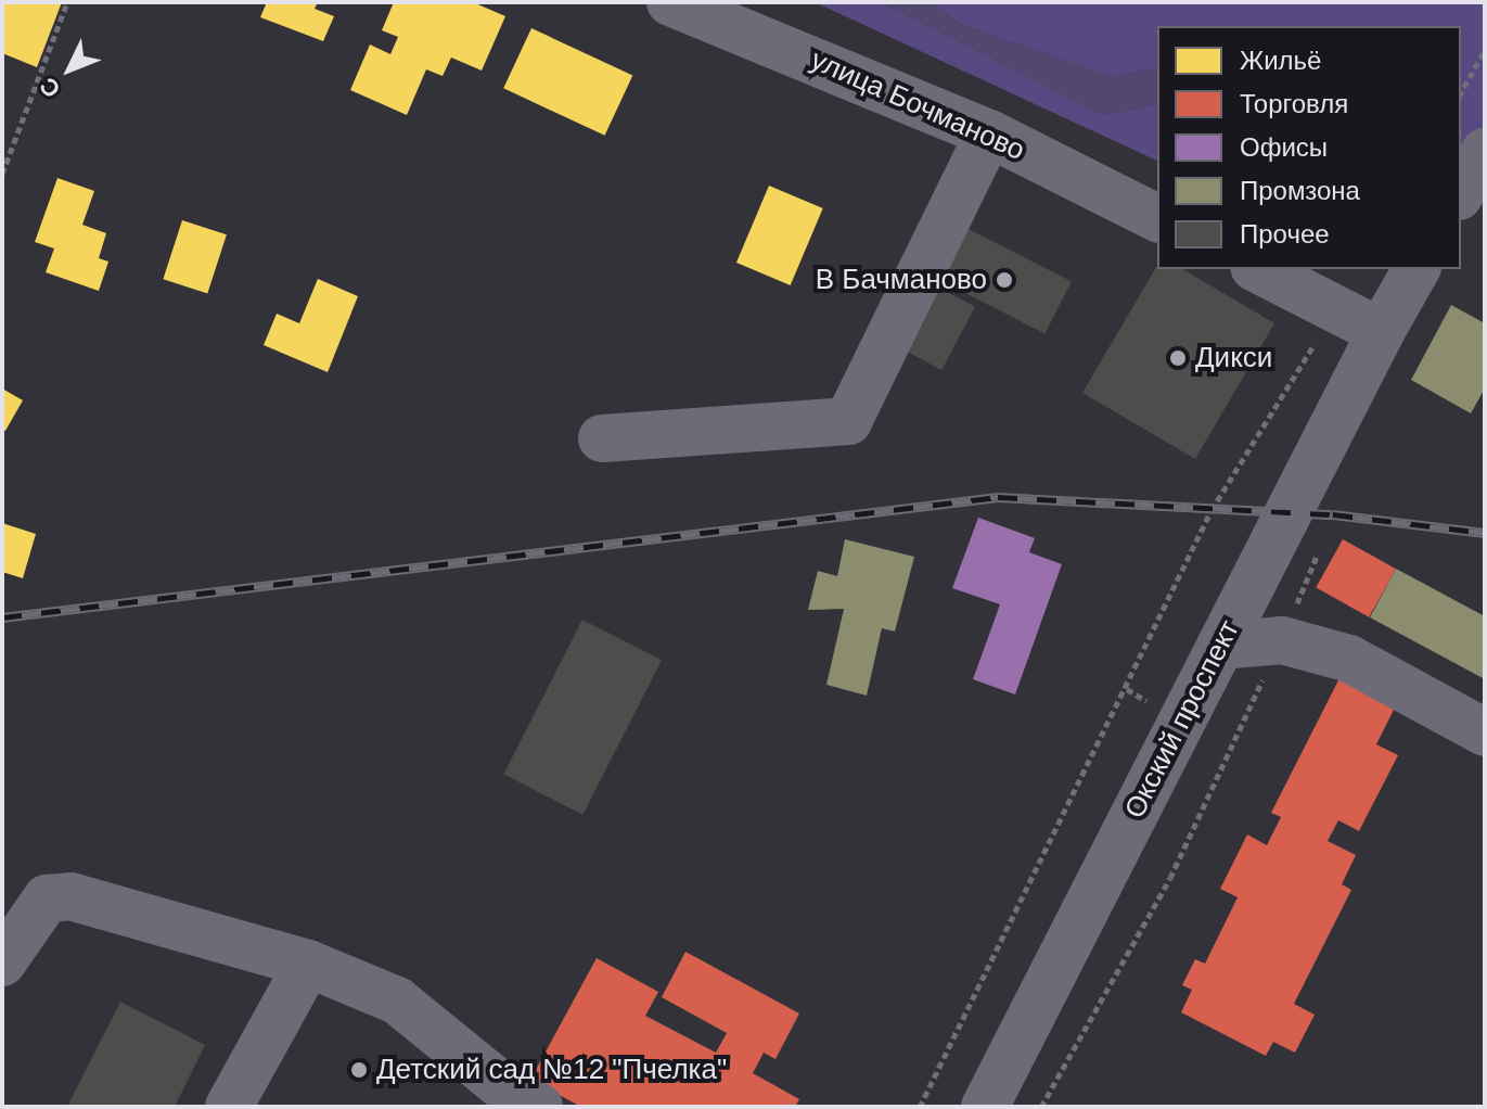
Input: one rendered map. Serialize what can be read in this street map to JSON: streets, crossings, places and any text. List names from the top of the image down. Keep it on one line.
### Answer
{"streets":{"main road":["улица Бочманово","Окский проспект"]},"places":["В Бачманово","Дикси","Детский сад №12 \"Пчелка\""],"legend":["Жильё","Торговля","Офисы","Промзона","Прочее"],"north":"bottom left"}
